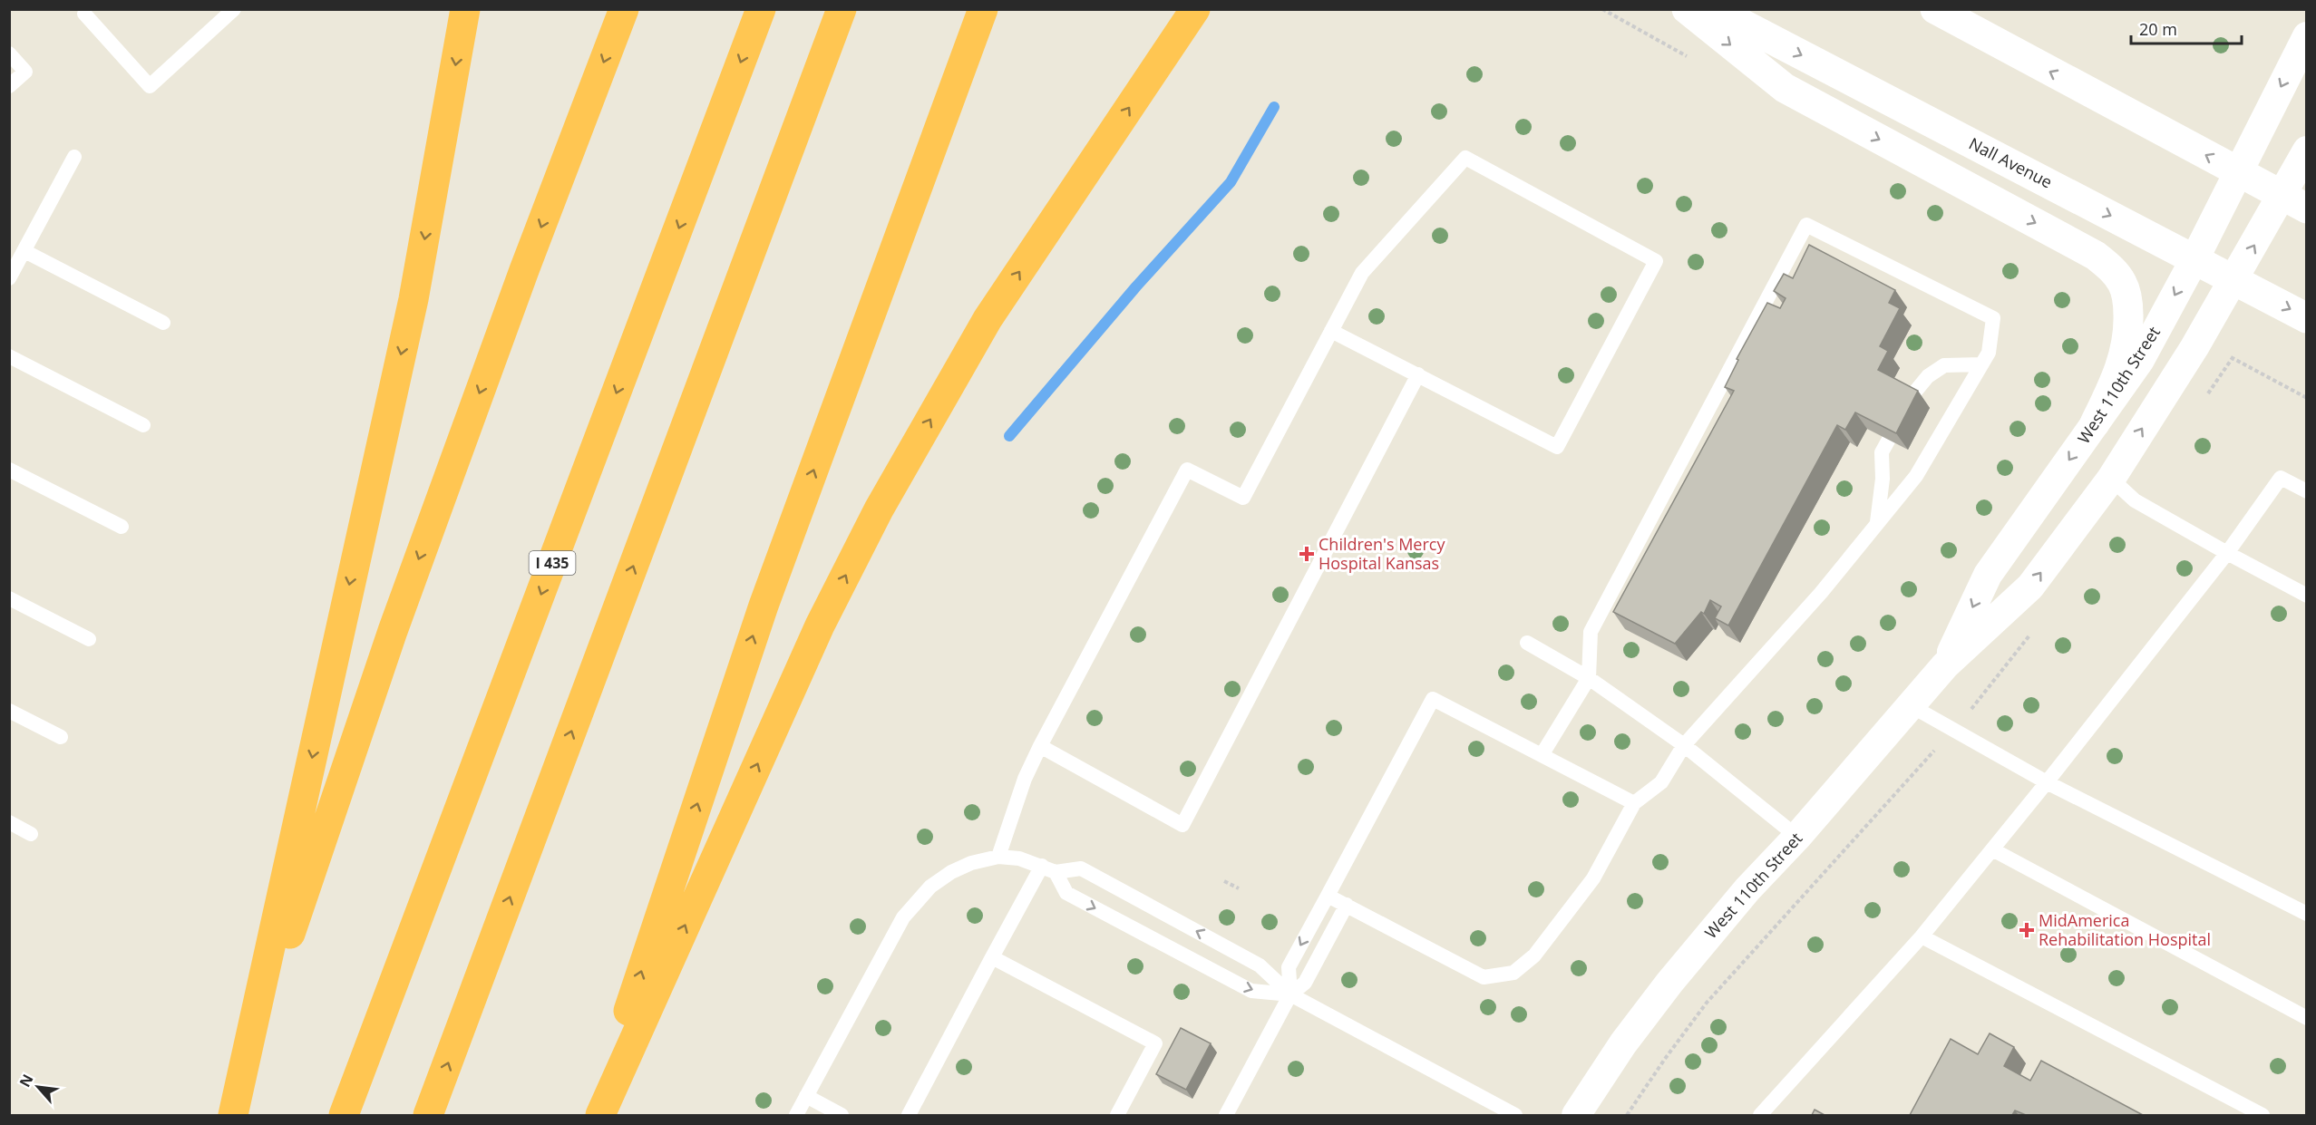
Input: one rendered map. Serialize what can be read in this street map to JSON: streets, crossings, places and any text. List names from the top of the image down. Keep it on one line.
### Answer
{"streets":{"highway":["I 435"],"main road":["Nall Avenue"],"street":["West 110th Street"]},"crossings":[["Nall Avenue","West 110th Street"]],"places":{"health":["Children's Mercy Hospital Kansas","MidAmerica Rehabilitation Hospital"]},"scale_bar":"20 m","north":"top left"}
